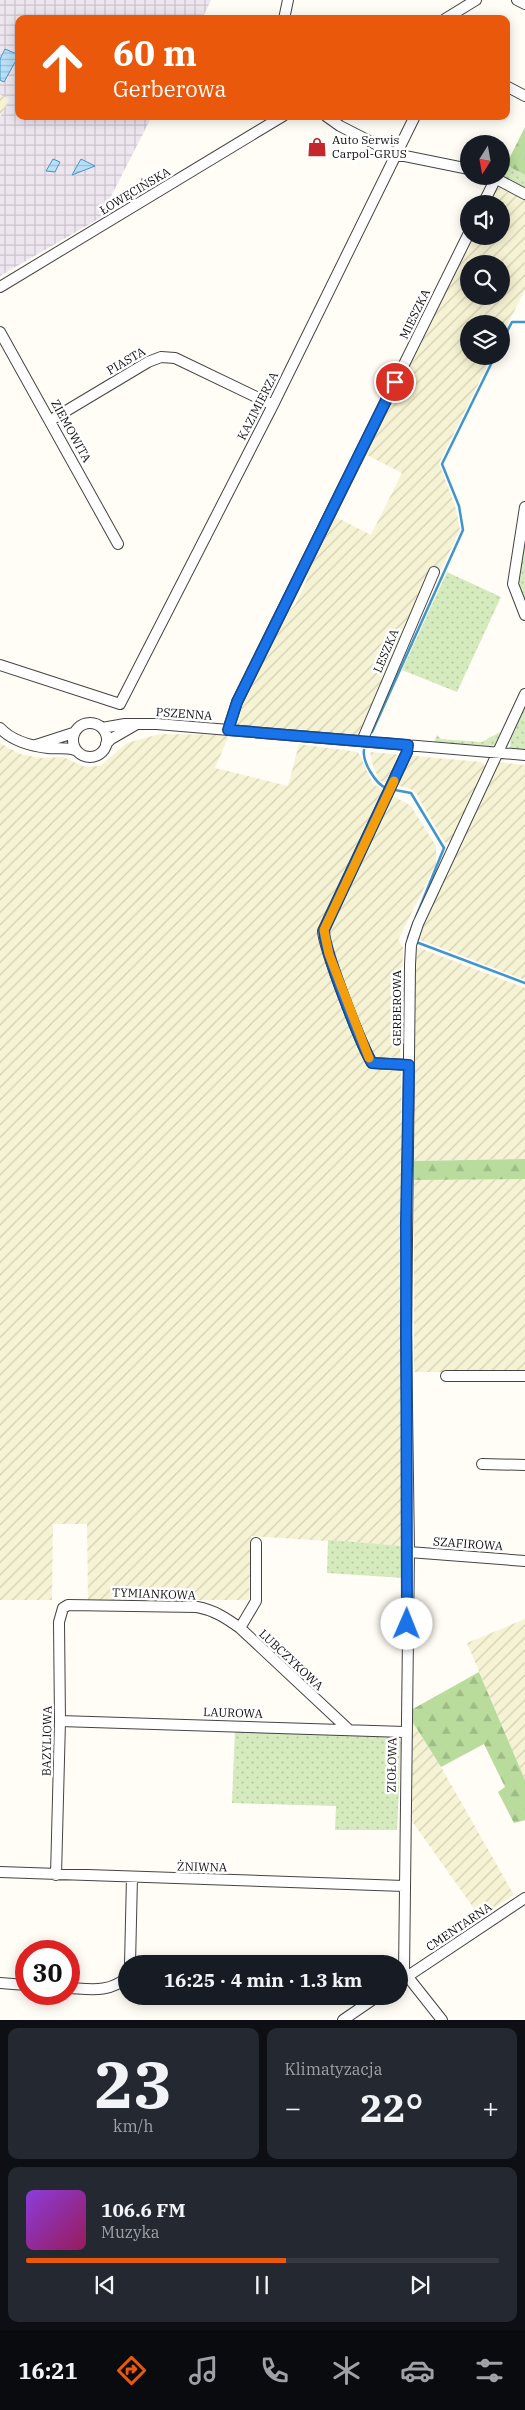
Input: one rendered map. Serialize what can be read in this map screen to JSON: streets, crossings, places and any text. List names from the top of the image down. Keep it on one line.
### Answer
{"streets":{"street":["ŁOWĘCIŃSKA","MIESZKA","PIASTA","KAZIMIERZA","ZIEMOWITA","LESZKA","PSZENNA","GERBEROWA","SZAFIROWA","TYMIANKOWA","LUBCZYKOWA","LAUROWA","BAZYLIOWA","ZIOŁOWA","ŻNIWNA","CMENTARNA"]},"crossings":[["MIESZKA","PSZENNA"],["PIASTA","KAZIMIERZA"],["PIASTA","ZIEMOWITA"],["LESZKA","PSZENNA"],["PSZENNA","GERBEROWA"],["GERBEROWA","SZAFIROWA"],["GERBEROWA","ZIOŁOWA"],["SZAFIROWA","ZIOŁOWA"],["TYMIANKOWA","LUBCZYKOWA"],["TYMIANKOWA","BAZYLIOWA"],["LUBCZYKOWA","LAUROWA"],["LAUROWA","BAZYLIOWA"],["LAUROWA","ZIOŁOWA"],["BAZYLIOWA","ŻNIWNA"],["ZIOŁOWA","ŻNIWNA"]],"places":{"shop":["Auto Serwis Carpol-GRUS"]},"north":"bottom","page":{"turn":["60 m","Gerberowa"],"limit":"30","trip":"16:25 · 4 min · 1.3 km","tile":[["23","km/h"],"Klimatyzacja"],"heat":["−","22°","+"],"song":["106.6 FM","Muzyka"],"tabs":"16:21"}}
